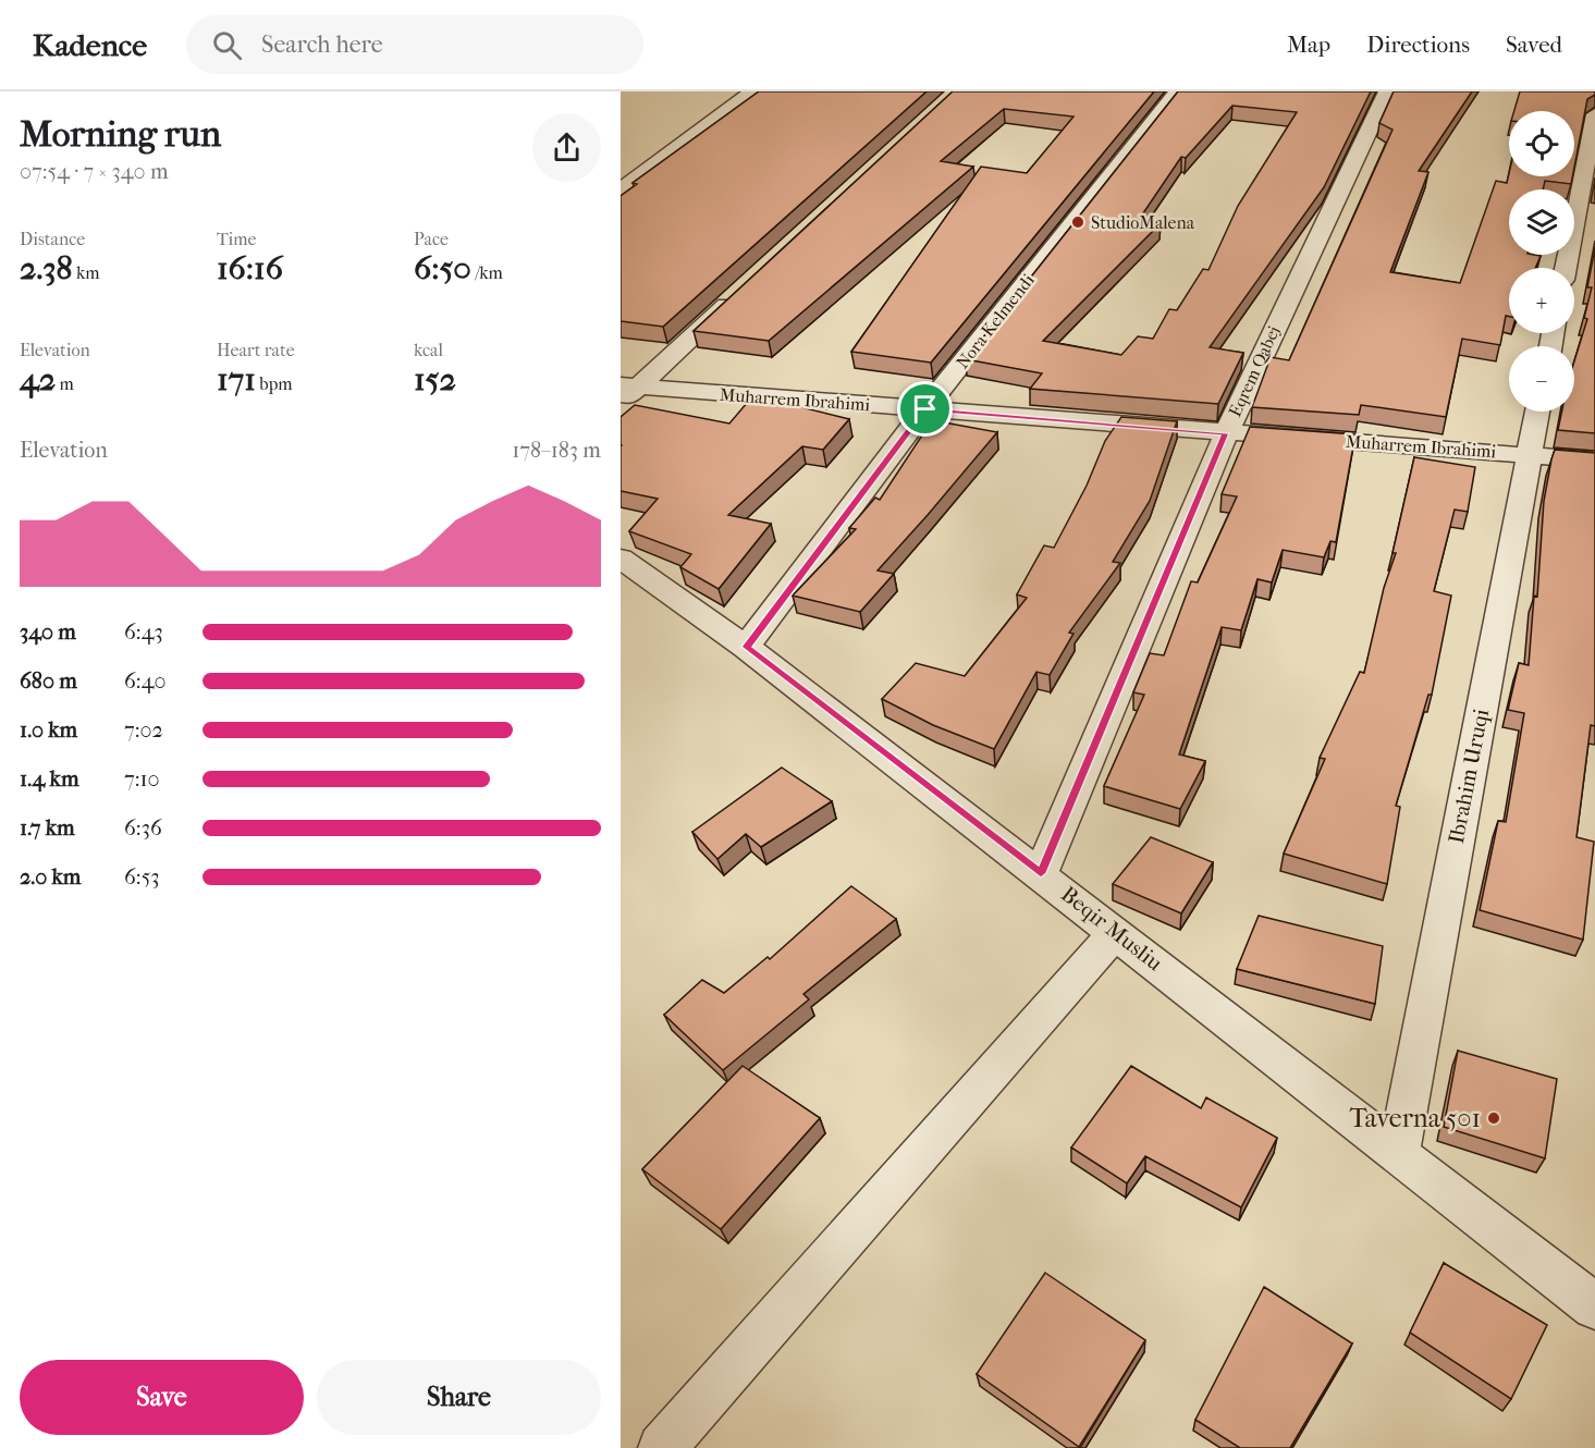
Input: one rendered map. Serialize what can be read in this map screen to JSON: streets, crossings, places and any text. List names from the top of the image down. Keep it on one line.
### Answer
{"streets":{"street":["Nora Kelmendi","Eqrem Qabej","Muharrem Ibrahimi","Ibrahim Uruqi","Beqir Musliu"]},"crossings":[["Nora Kelmendi","Muharrem Ibrahimi"],["Nora Kelmendi","Beqir Musliu"],["Eqrem Qabej","Muharrem Ibrahimi"],["Eqrem Qabej","Beqir Musliu"],["Muharrem Ibrahimi","Ibrahim Uruqi"],["Ibrahim Uruqi","Beqir Musliu"]],"places":["StudioMalena","Taverna 501"],"page":{"header":"Kadence","search":"Search here","nav":["Map","Directions","Saved"],"heading":["Morning run","07:54 · 7 × 340 m"],"map_buttons":["+","−"],"stats":[["Distance","2.38 km"],["Time","16:16"],["Pace","6:50 /km"],["Elevation","42 m"],["Heart rate","171 bpm"],["kcal","152"]],"chart":["Elevation","178–183 m"],"list":[{"name":"340 m","note":"6:43"},{"name":"680 m","note":"6:40"},{"name":"1.0 km","note":"7:02"},{"name":"1.4 km","note":"7:10"},{"name":"1.7 km","note":"6:36"},{"name":"2.0 km","note":"6:53"}],"buttons":["Save","Share"]}}
